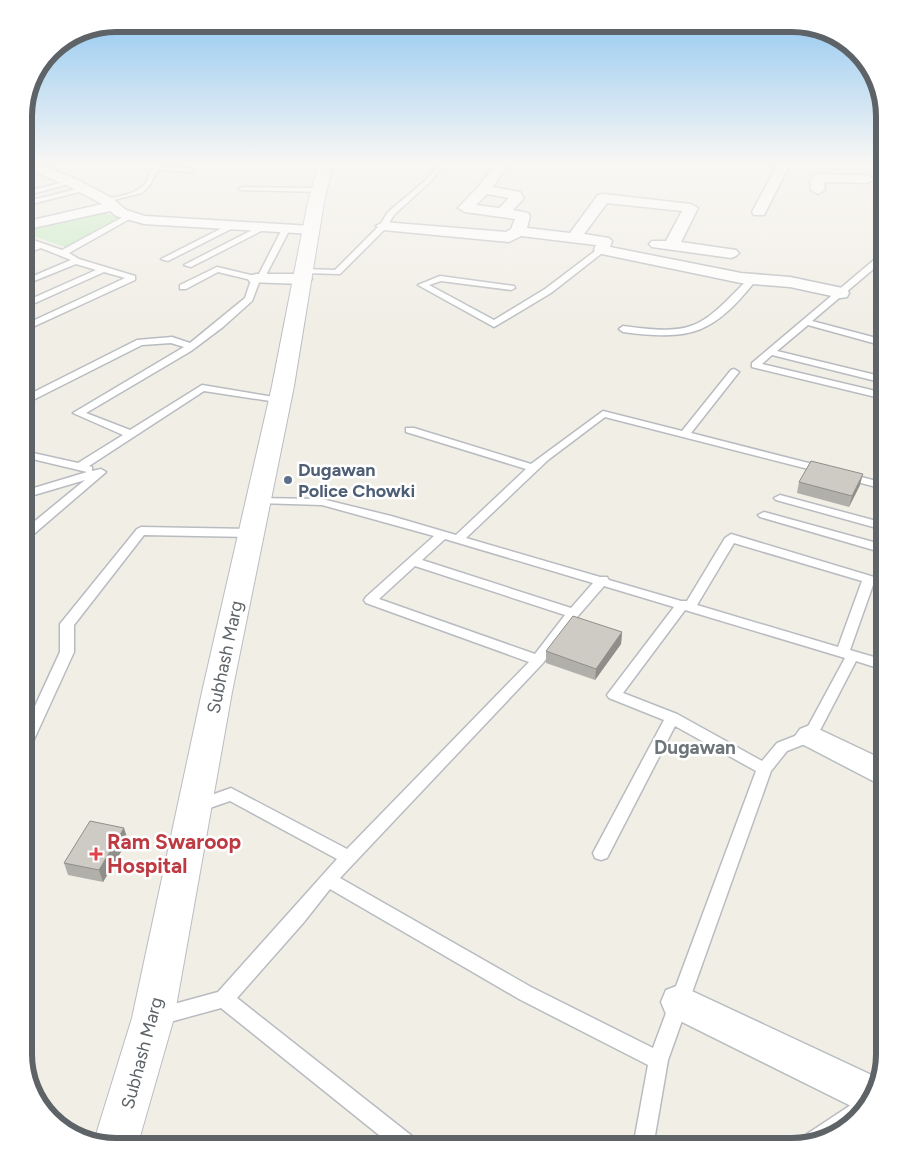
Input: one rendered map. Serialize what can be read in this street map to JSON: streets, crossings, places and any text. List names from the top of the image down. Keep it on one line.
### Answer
{"streets":{"main road":["Subhash Marg"]},"districts":["Dugawan"],"places":{"other":["Dugawan Police Chowki"],"health":["Ram Swaroop Hospital"]}}
